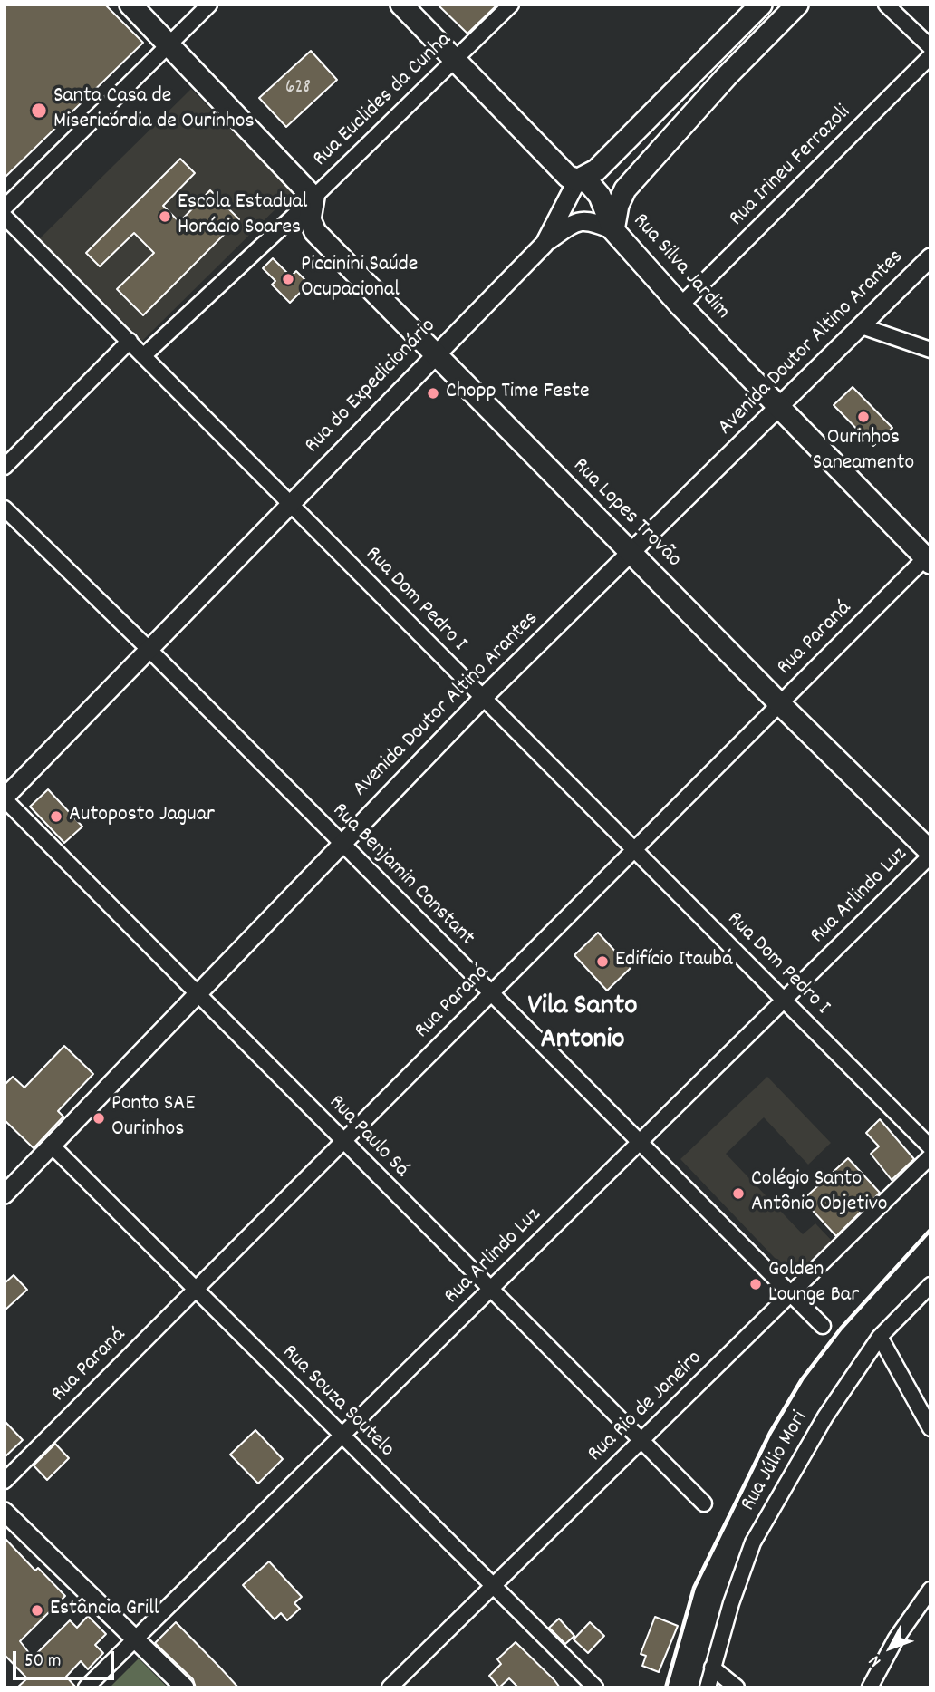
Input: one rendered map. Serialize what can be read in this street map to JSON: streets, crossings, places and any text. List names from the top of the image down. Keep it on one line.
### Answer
{"streets":{"main road":["Rua Silva Jardim","Rua do Expedicionário","Rua Lopes Trovão"],"street":["Rua Euclides da Cunha","Rua Irineu Ferrazoli","Avenida Doutor Altino Arantes","Rua Dom Pedro I","Rua Paraná","Rua Benjamin Constant","Rua Arlindo Luz","Rua Paulo Sá","Rua Souza Soutelo","Rua Rio de Janeiro","Rua Júlio Mori"]},"crossings":[["Rua Euclides da Cunha","Rua Silva Jardim"],["Rua Euclides da Cunha","Rua Lopes Trovão"],["Rua Euclides da Cunha","Rua Dom Pedro I"],["Rua Irineu Ferrazoli","Rua Silva Jardim"],["Rua Silva Jardim","Avenida Doutor Altino Arantes"],["Rua Silva Jardim","Rua do Expedicionário"],["Rua Silva Jardim","Rua Paraná"],["Avenida Doutor Altino Arantes","Rua Lopes Trovão"],["Avenida Doutor Altino Arantes","Rua Dom Pedro I"],["Avenida Doutor Altino Arantes","Rua Benjamin Constant"],["Avenida Doutor Altino Arantes","Rua Paulo Sá"],["Avenida Doutor Altino Arantes","Rua Souza Soutelo"],["Rua do Expedicionário","Rua Lopes Trovão"],["Rua do Expedicionário","Rua Dom Pedro I"],["Rua do Expedicionário","Rua Benjamin Constant"],["Rua do Expedicionário","Rua Paulo Sá"],["Rua Lopes Trovão","Rua Paraná"],["Rua Lopes Trovão","Rua Arlindo Luz"],["Rua Dom Pedro I","Rua Paraná"],["Rua Dom Pedro I","Rua Arlindo Luz"],["Rua Paraná","Rua Benjamin Constant"],["Rua Paraná","Rua Paulo Sá"],["Rua Paraná","Rua Souza Soutelo"],["Rua Benjamin Constant","Rua Arlindo Luz"],["Rua Benjamin Constant","Rua Rio de Janeiro"],["Rua Arlindo Luz","Rua Paulo Sá"],["Rua Arlindo Luz","Rua Souza Soutelo"],["Rua Paulo Sá","Rua Rio de Janeiro"],["Rua Souza Soutelo","Rua Rio de Janeiro"]],"districts":["Vila Santo Antonio"],"places":["Santa Casa de Misericórdia de Ourinhos","Escola Estadual Horácio Soares","Piccinini Saúde Ocupacional","Chopp Time Feste","Ourinhos Saneamento","Autoposto Jaguar","Edifício Itaubá","Ponto SAE Ourinhos","Colégio Santo Antônio Objetivo","Golden Lounge Bar","Estância Grill"],"house_numbers":["628"],"scale_bar":"50 m","north":"bottom left"}
